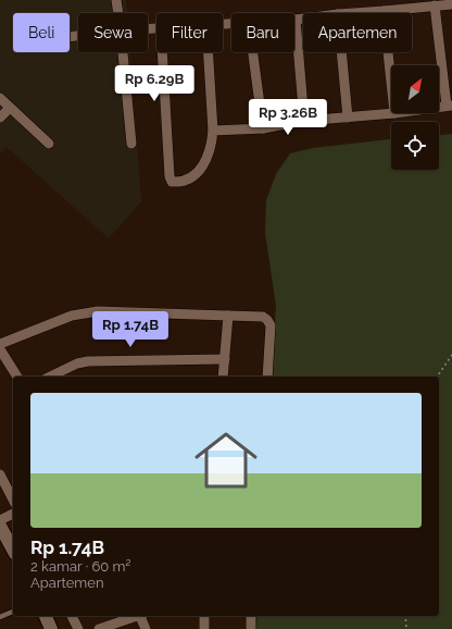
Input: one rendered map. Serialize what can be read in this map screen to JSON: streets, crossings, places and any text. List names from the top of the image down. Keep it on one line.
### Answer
{"north":"top right","page":{"chip":["Beli","Sewa","Filter","Baru","Apartemen"],"price":["Rp 6.29B","Rp 3.26B","Rp 1.74B"],"list":[{"name":"Rp 1.74B","note":"2 kamar · 60 m² · Apartemen"}]}}
